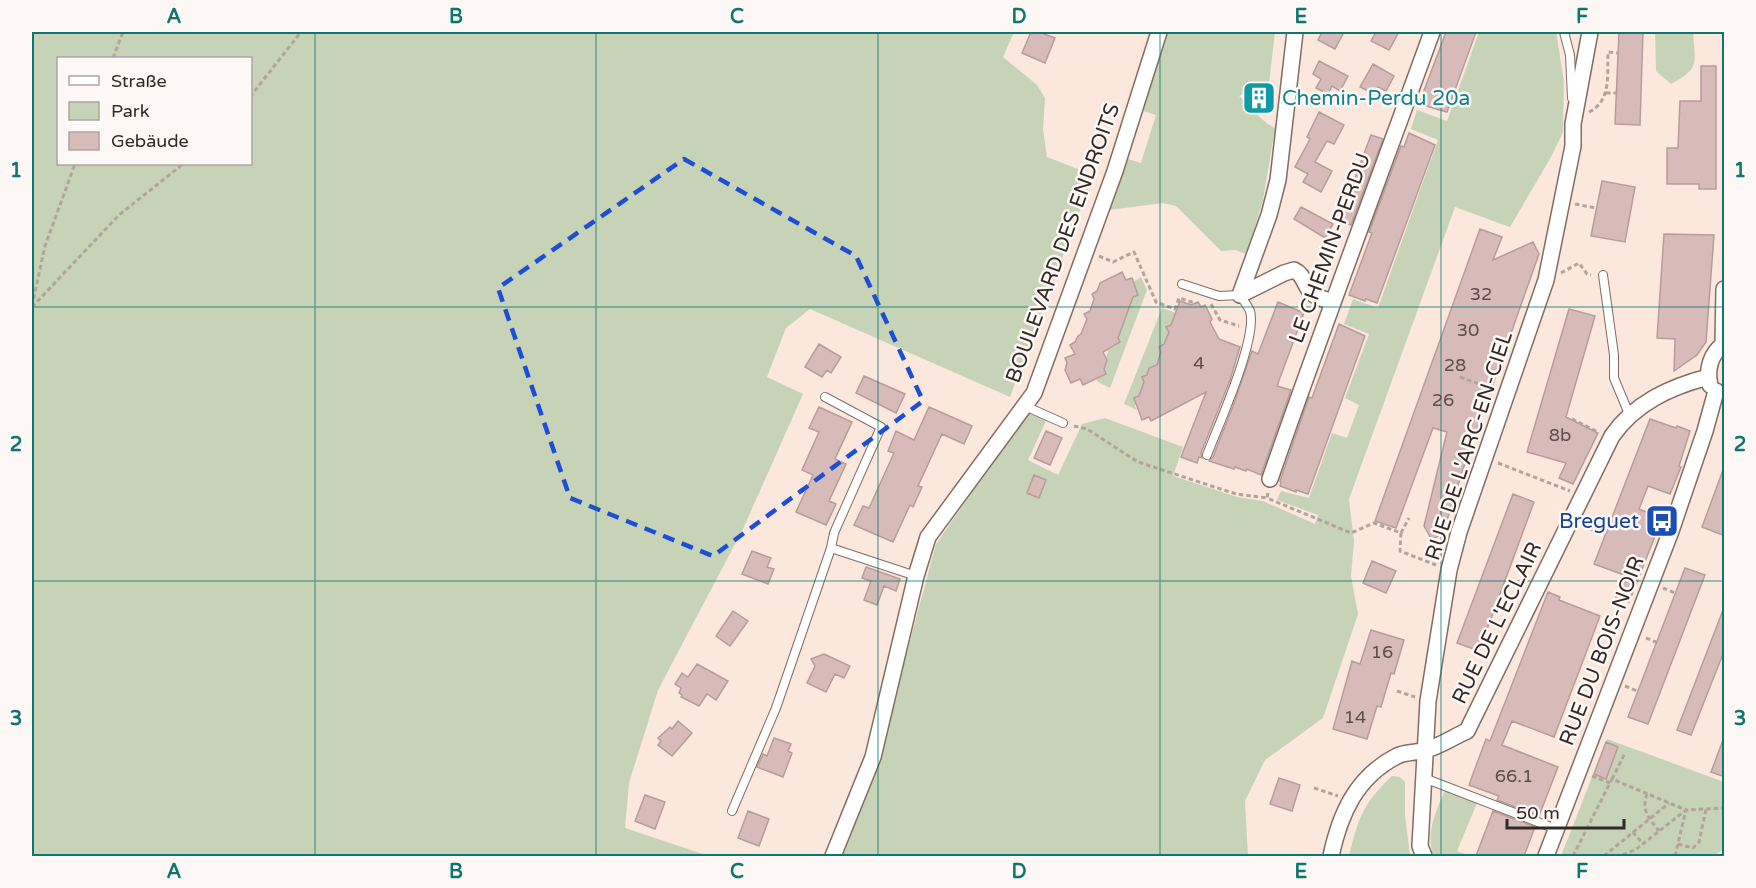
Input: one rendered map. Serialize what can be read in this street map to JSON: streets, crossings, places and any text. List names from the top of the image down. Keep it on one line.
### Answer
{"streets":{"street":["BOULEVARD DES ENDROITS","LE CHEMIN-PERDU","RUE DE L'ARC-EN-CIEL","RUE DE L'ECLAIR","RUE DU BOIS-NOIR"]},"crossings":[["RUE DE L'ARC-EN-CIEL","RUE DE L'ECLAIR"],["RUE DE L'ECLAIR","RUE DU BOIS-NOIR"]],"places":{"building":["Chemin-Perdu 20a"],"bus stop":["Breguet"]},"house_numbers":["32","30","4","28","26","8b","16","14","66.1"],"legend":["Straße","Park","Gebäude"],"scale_bar":"50 m","grid":{"columns":["A","B","C","D","E","F"],"rows":["1","2","3"]}}
